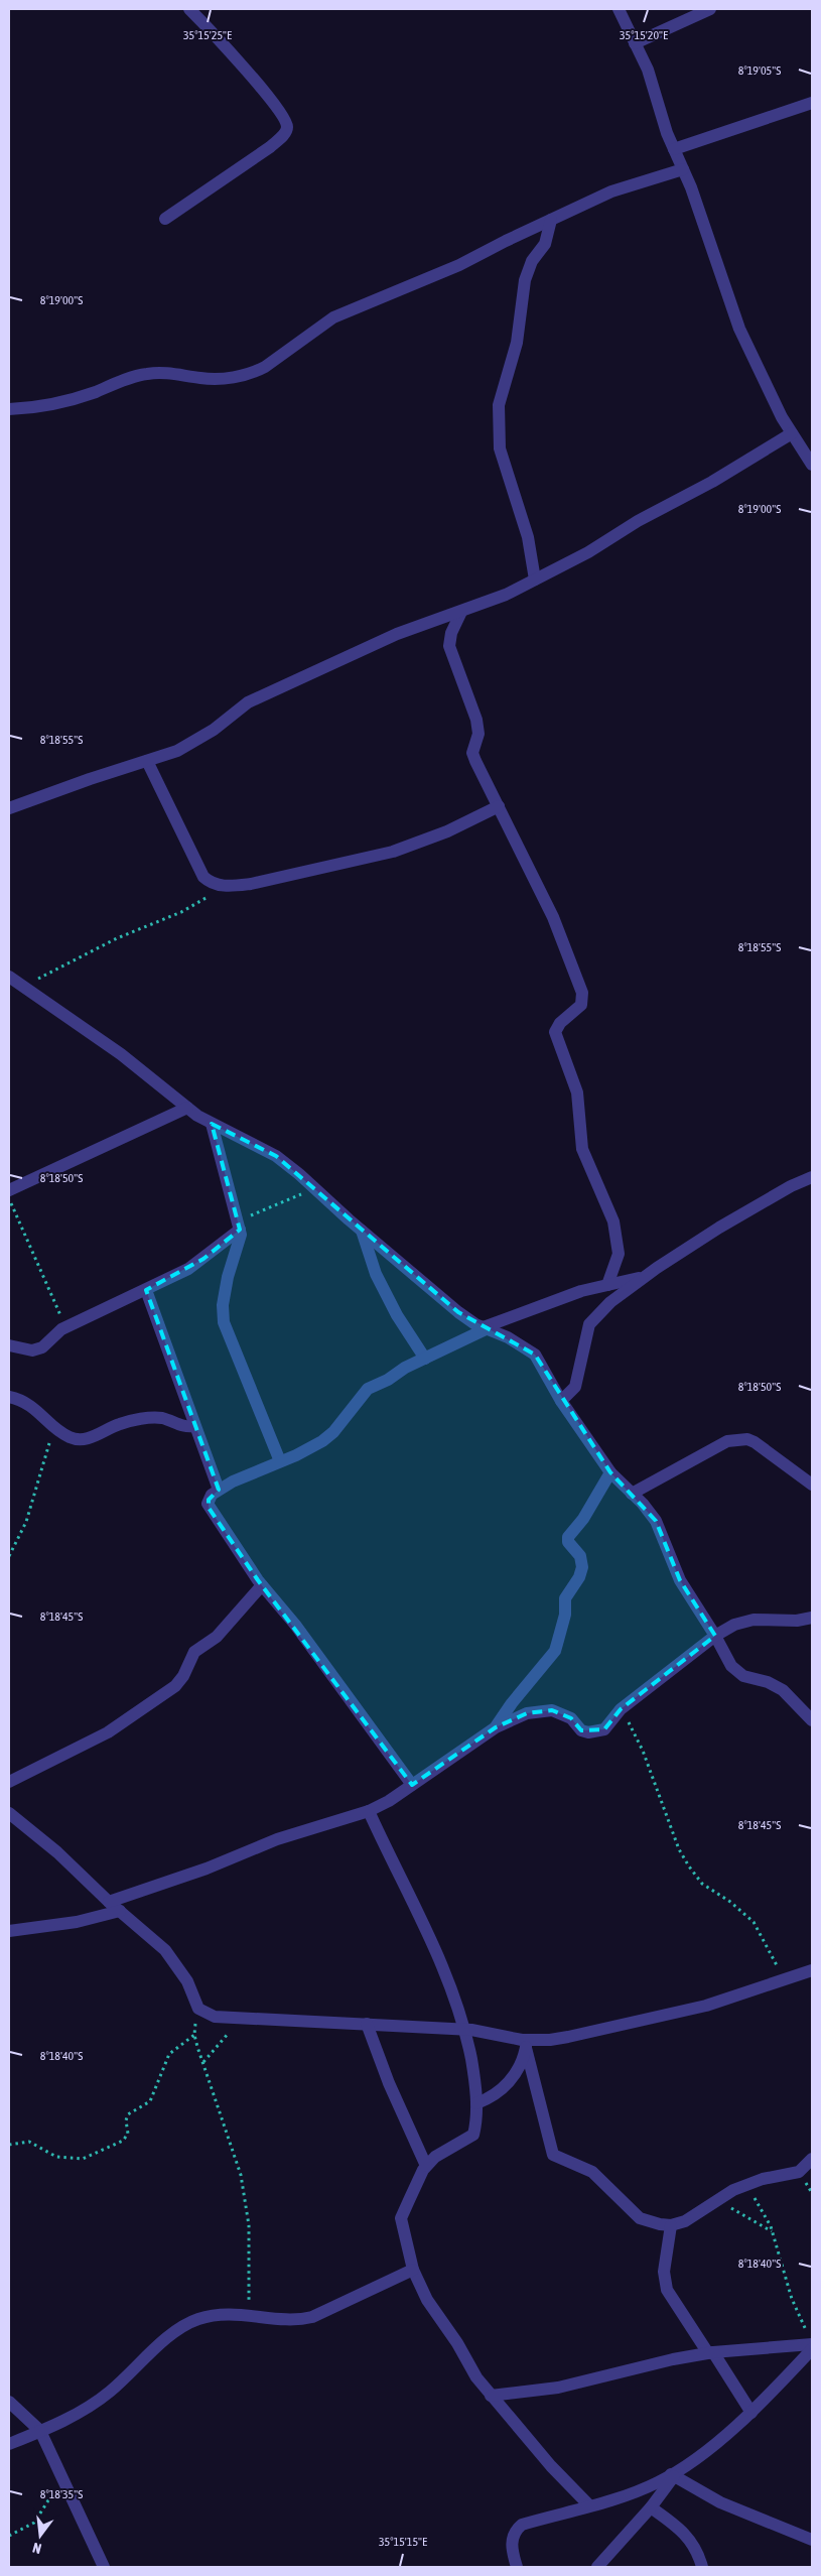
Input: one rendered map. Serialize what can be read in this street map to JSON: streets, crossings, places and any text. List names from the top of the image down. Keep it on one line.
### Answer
{"north":"bottom","coordinates":["35°15'25\"E","35°15'20\"E","8°19'05\"S","8°19'00\"S","8°18'55\"S","8°18'50\"S","8°18'45\"S","8°18'40\"S","8°18'35\"S","35°15'15\"E"]}
